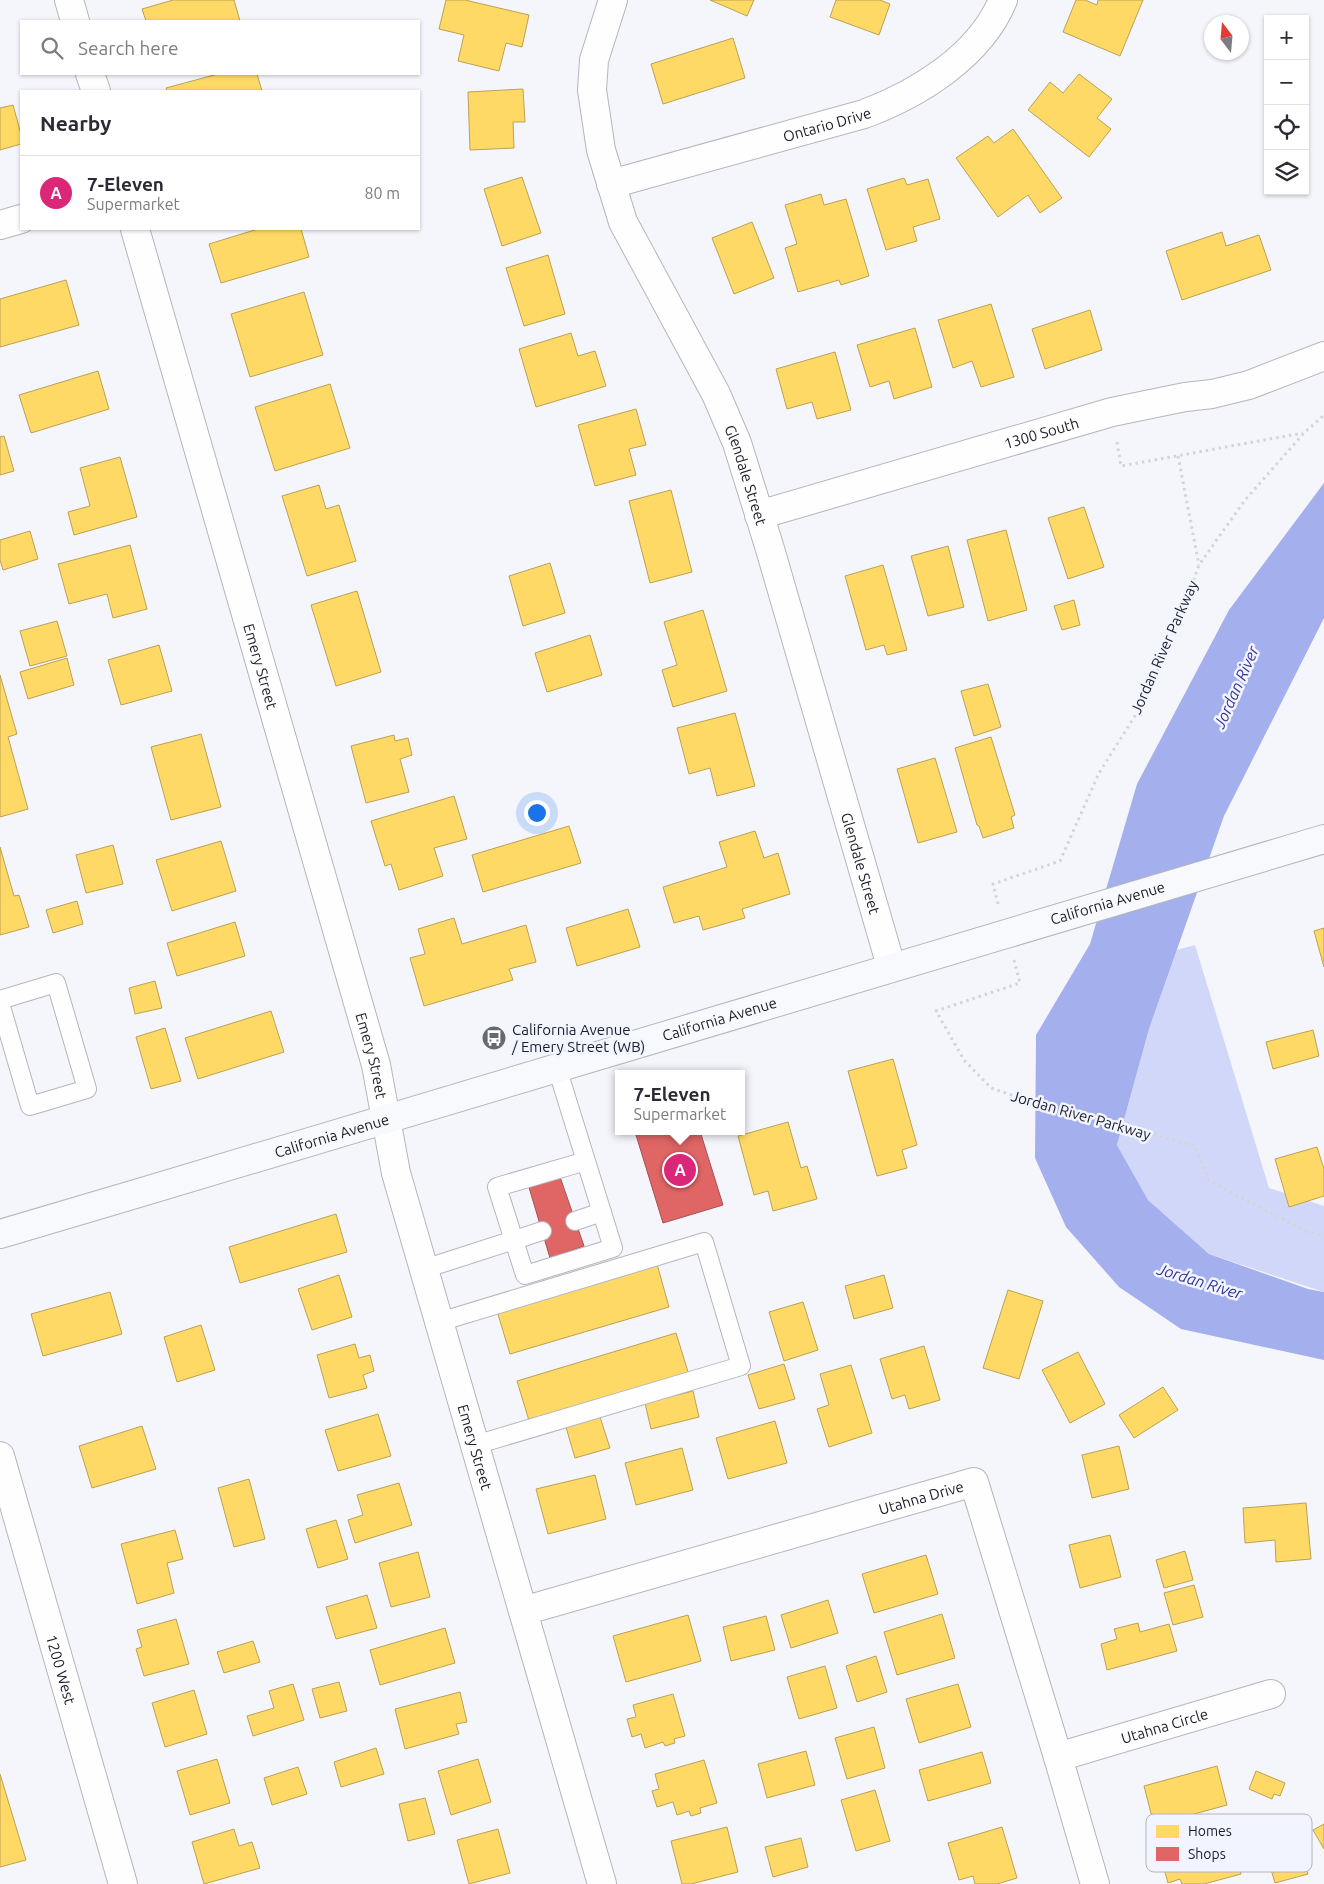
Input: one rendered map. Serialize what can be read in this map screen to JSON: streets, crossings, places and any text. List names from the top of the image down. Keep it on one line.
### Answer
{"streets":{"main road":["California Avenue"],"street":["Ontario Drive","1300 South","Glendale Street","Emery Street","Utahna Drive","1200 West","Utahna Circle"],"path":["Jordan River Parkway"]},"crossings":[["Ontario Drive","Glendale Street"],["1300 South","Glendale Street"],["Glendale Street","California Avenue"],["Emery Street","California Avenue"],["Emery Street","Utahna Drive"],["Utahna Drive","Utahna Circle"]],"water":["Jordan River"],"places":{"bus stop":["California Avenue / Emery Street (WB)"]},"legend":["Homes","Shops"],"north":"top","page":{"map_buttons":["+","−"],"search":"Search here","heading":"Nearby","list":[{"mark":"A","name":"7-Eleven","note":"Supermarket","value":"80 m"}],"popup":["7-Eleven","Supermarket"],"pins":"A"}}
